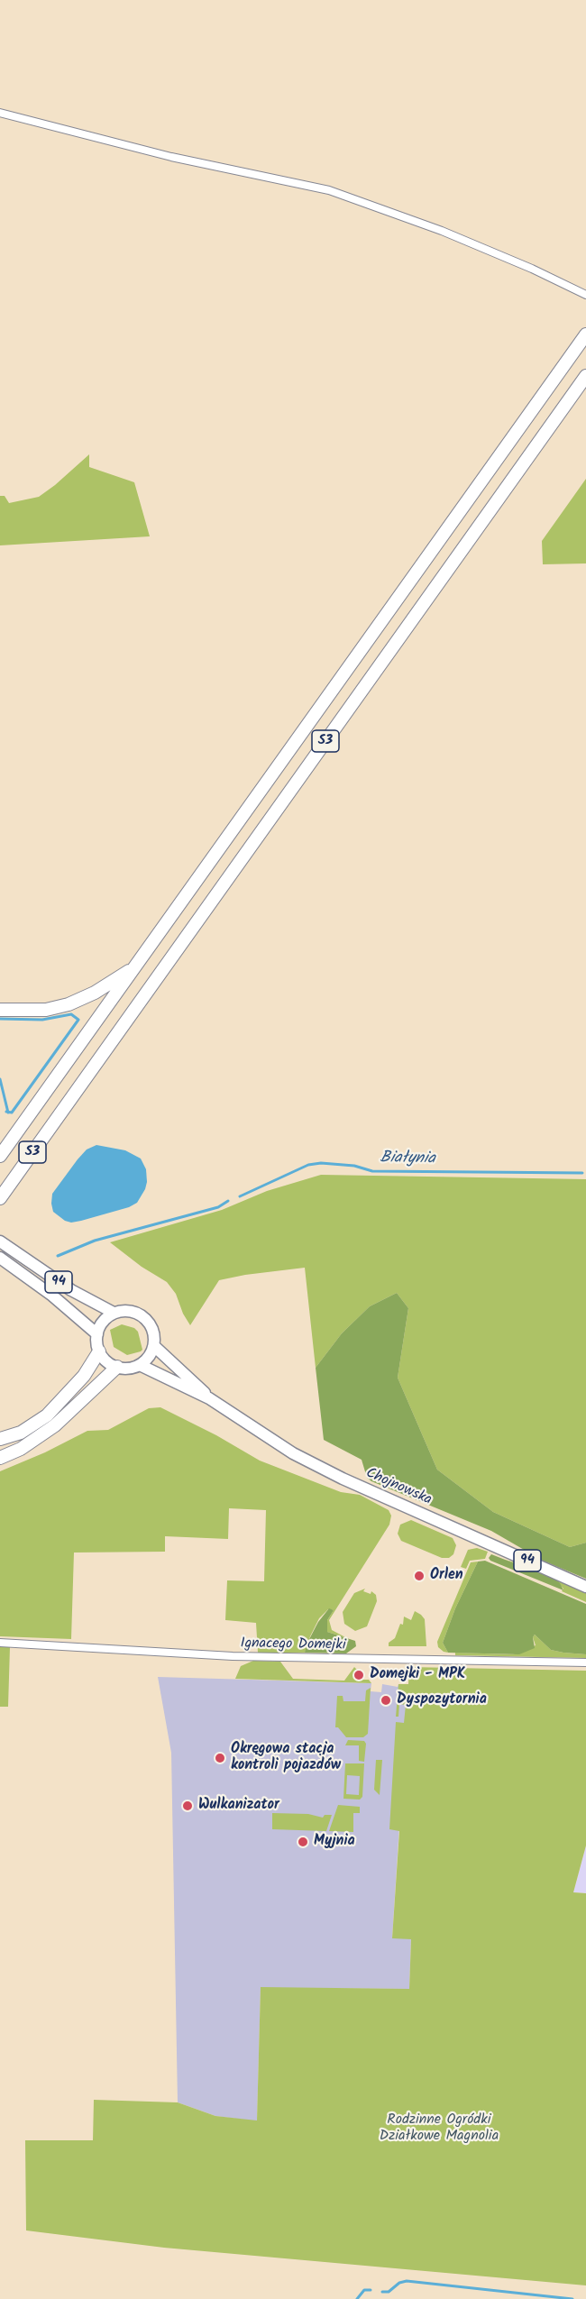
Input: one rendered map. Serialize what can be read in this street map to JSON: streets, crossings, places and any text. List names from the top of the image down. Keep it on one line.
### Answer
{"streets":{"highway":["S3"],"main road":["94","Chojnowska"],"street":["Ignacego Domejki"]},"crossings":[["94","Chojnowska"]],"water":["Białynia"],"parks":["Rodzinne Ogródki Działkowe Magnolia"],"places":["Orlen","Domejki - MPK","Dyspozytornia","Okręgowa stacja kontroli pojazdów","Wulkanizator","Myjnia"]}
